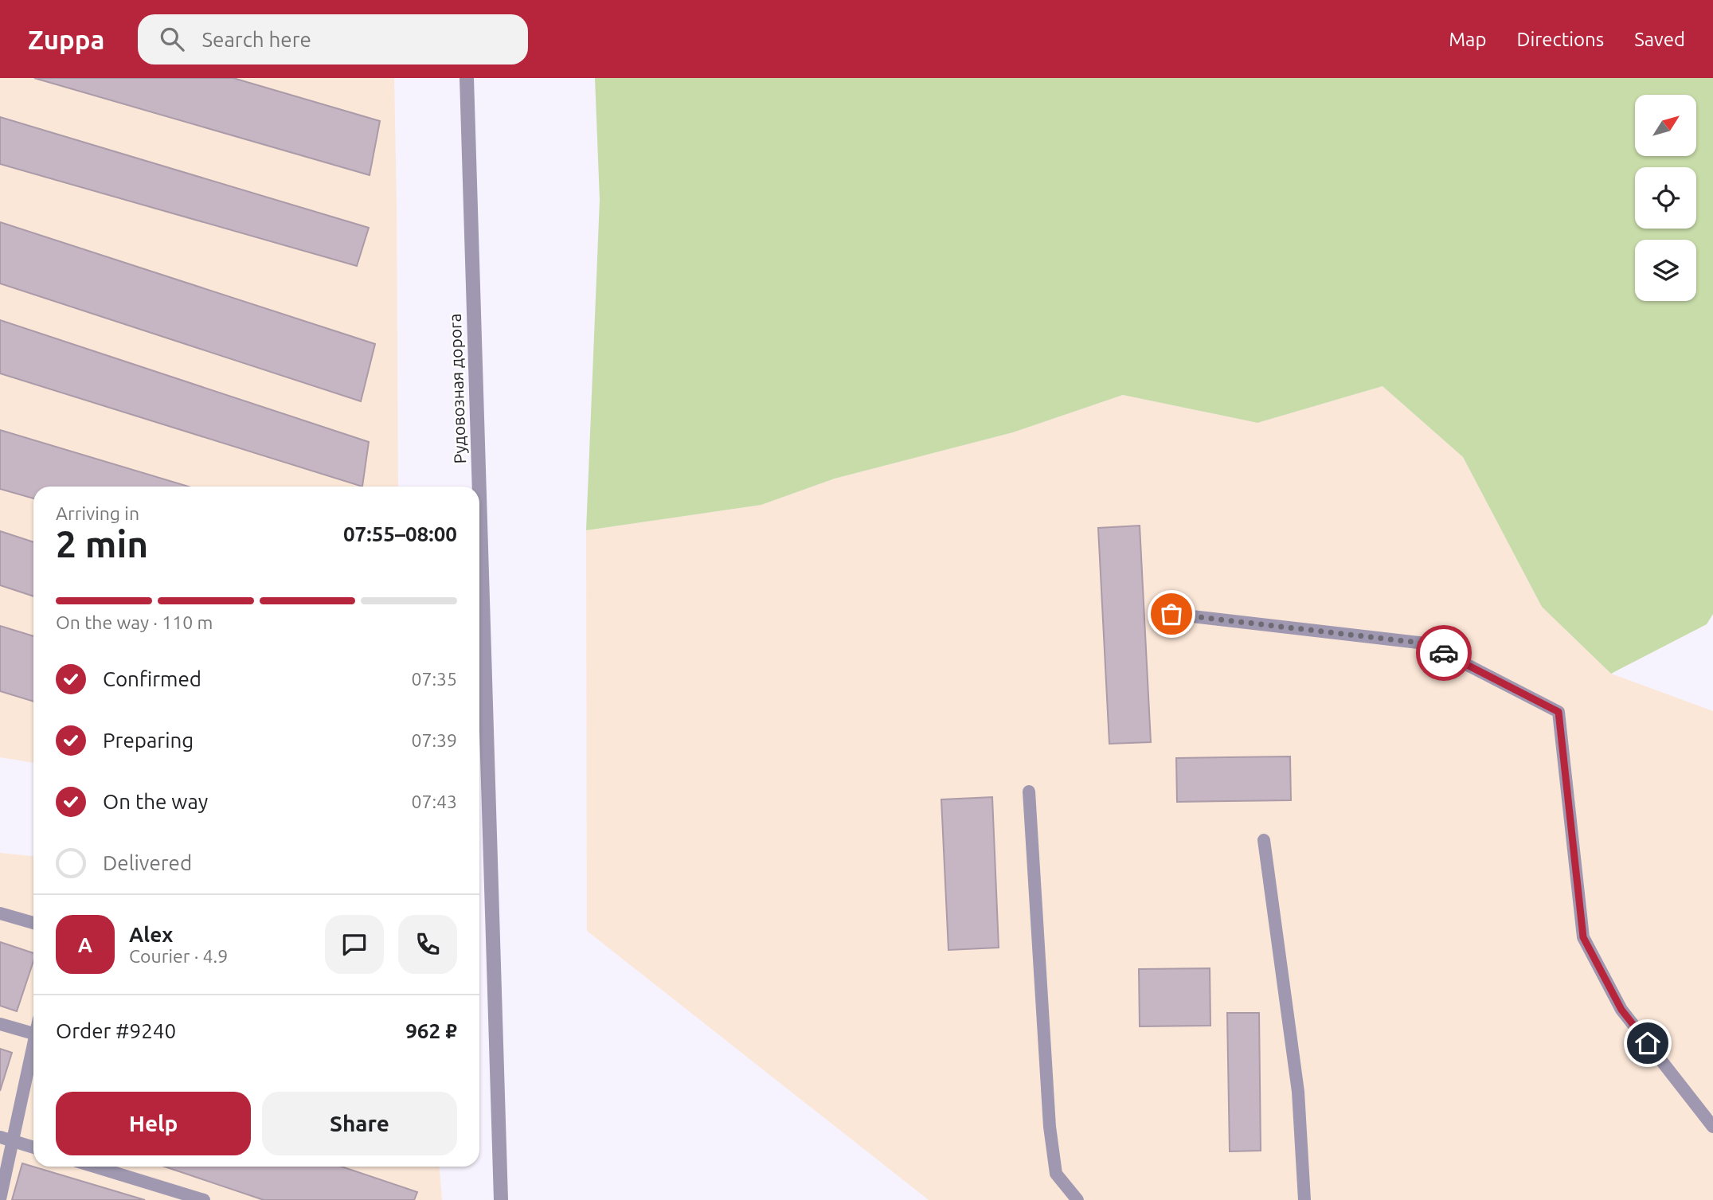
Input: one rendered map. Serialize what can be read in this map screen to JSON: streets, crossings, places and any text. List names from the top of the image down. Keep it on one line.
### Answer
{"streets":{"street":["Рудовозная дорога"]},"north":"top right","page":{"header":"Zuppa","search":"Search here","nav":["Map","Directions","Saved"],"heading":["2 min","Arriving in","07:55–08:00"],"panel":["Alex","Courier · 4.9","Order #9240","962 ₽"],"bar":"On the way · 110 m","list":[["Confirmed","07:35"],["Preparing","07:39"],["On the way","07:43"],"Delivered"],"round":"A","buttons":["Help","Share"]}}
